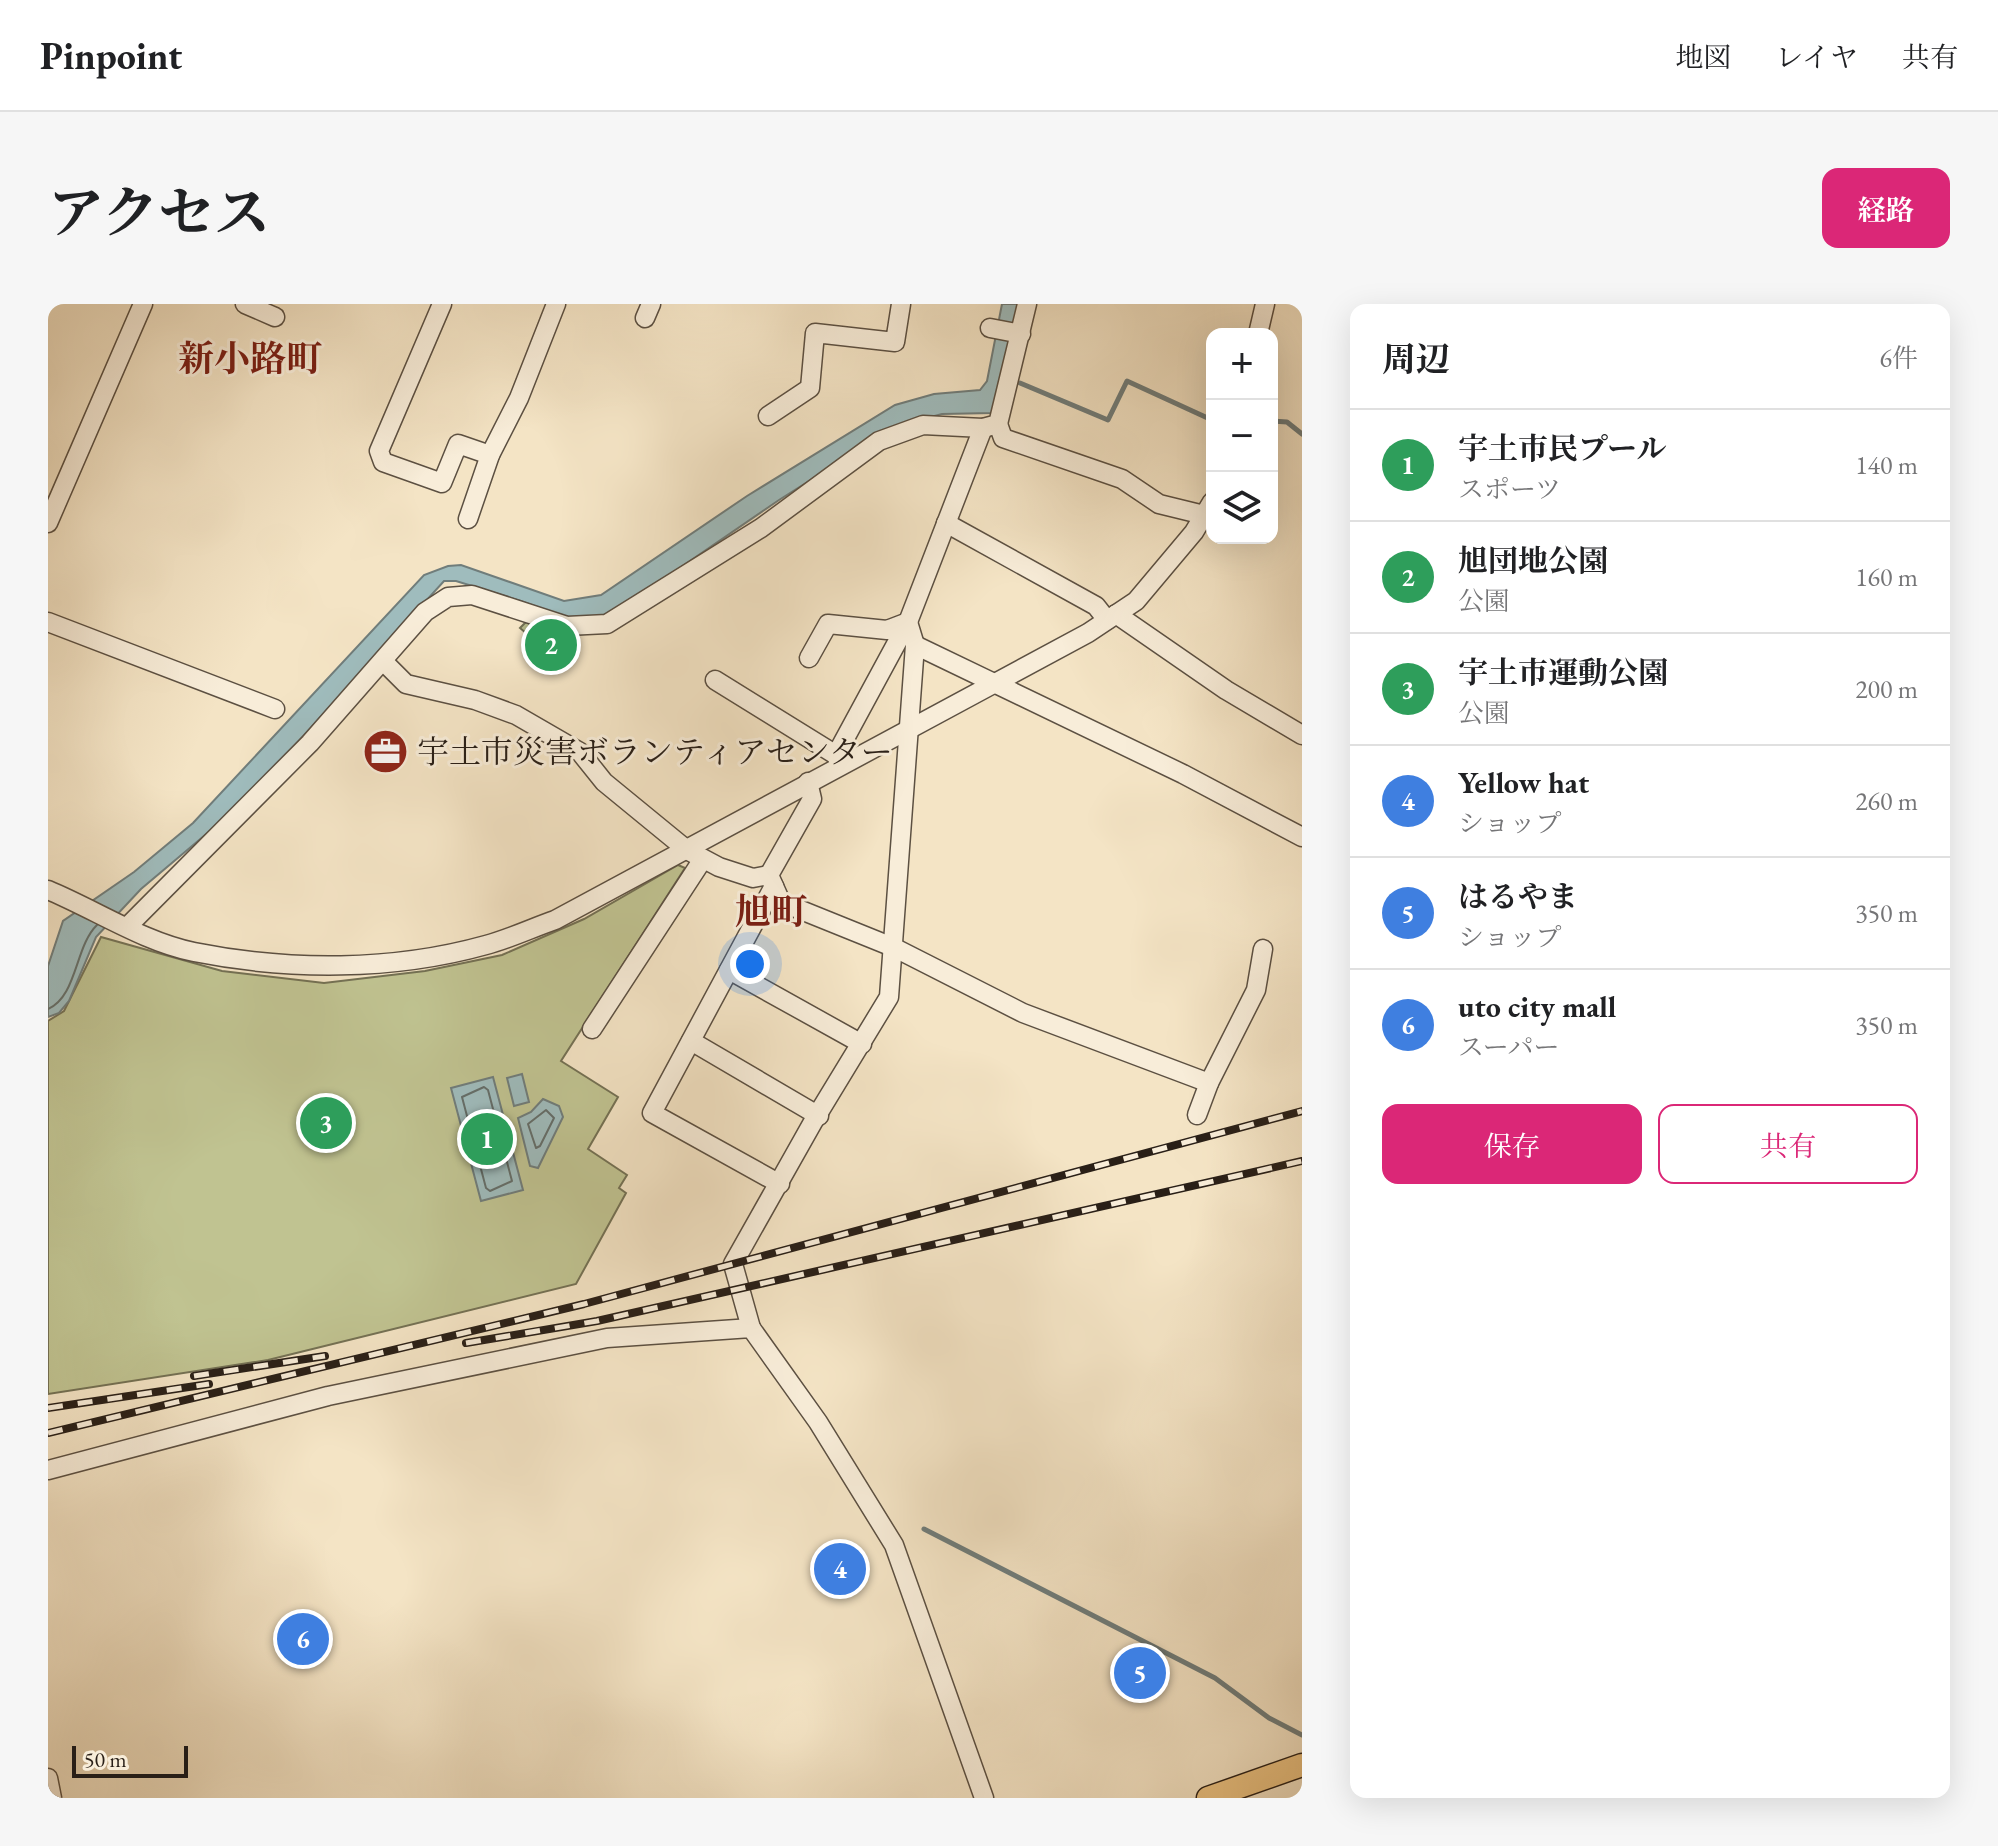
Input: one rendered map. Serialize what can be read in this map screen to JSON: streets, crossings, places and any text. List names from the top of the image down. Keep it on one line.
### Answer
{"districts":["新小路町","旭町"],"places":{"office":["宇土市災害ボランティアセンター"]},"scale_bar":"50 m","page":{"header":"Pinpoint","nav":["地図","レイヤ","共有"],"title":"アクセス","buttons":["経路",["保存","共有"]],"heading":["周辺","6件"],"map_buttons":["+","−"],"list":[{"mark":"1","name":"宇土市民プール","note":"スポーツ","value":"140 m"},{"mark":"2","name":"旭団地公園","note":"公園","value":"160 m"},{"mark":"3","name":"宇土市運動公園","note":"公園","value":"200 m"},{"mark":"4","name":"Yellow hat","note":"ショップ","value":"260 m"},{"mark":"5","name":"はるやま","note":"ショップ","value":"350 m"},{"mark":"6","name":"uto city mall","note":"スーパー","value":"350 m"}],"pins":["2","3","1","4","6","5"],"scale":"50 m"}}
